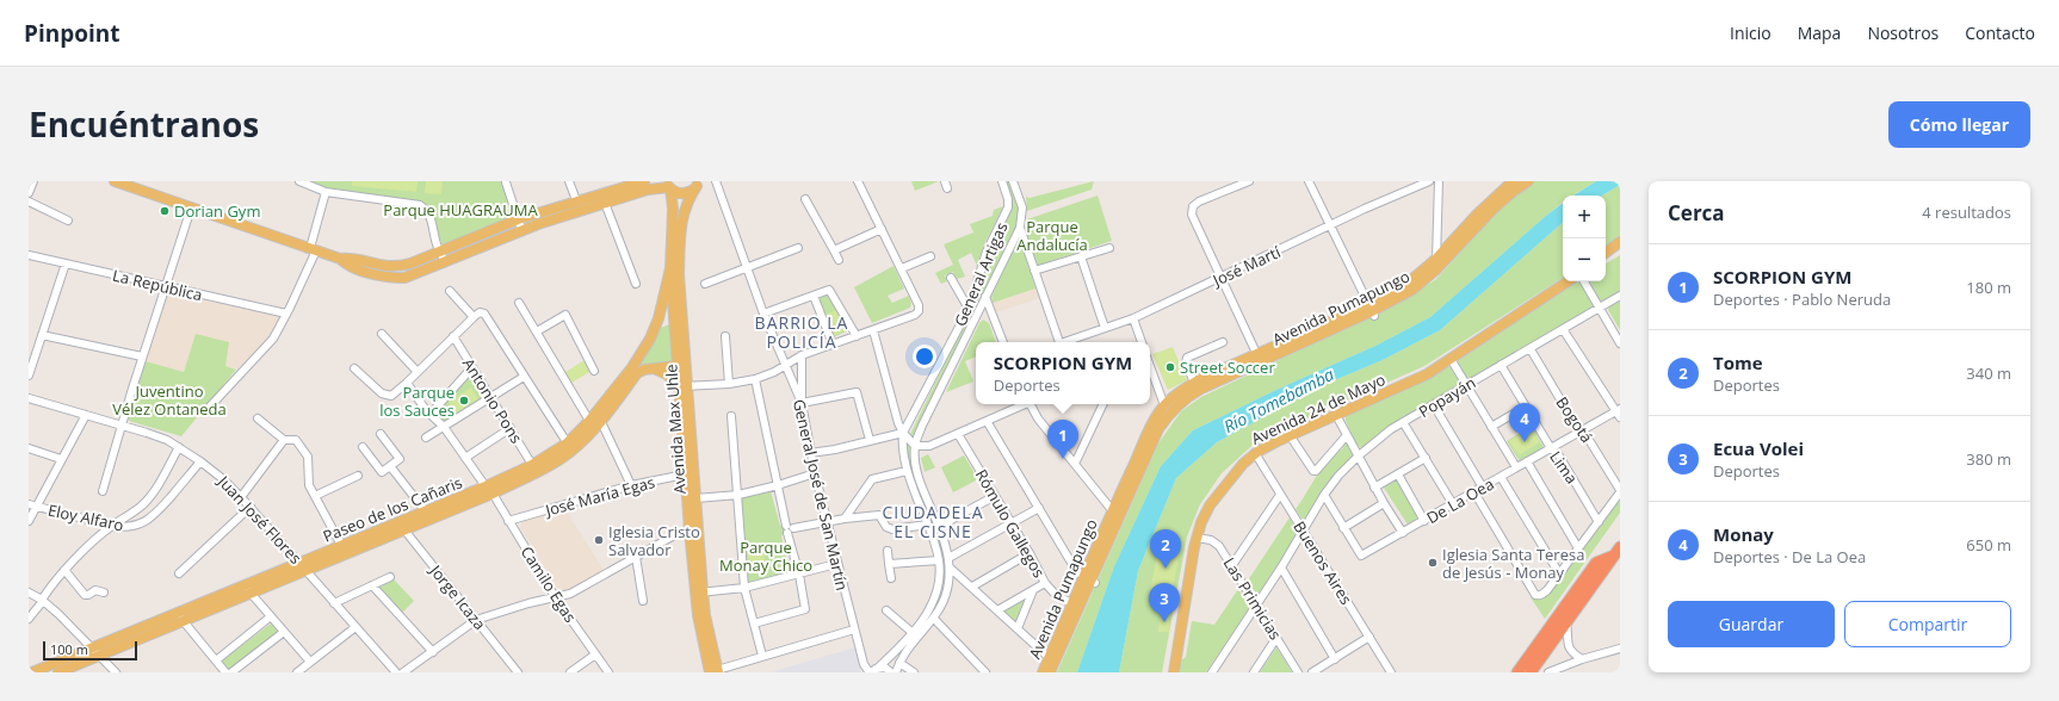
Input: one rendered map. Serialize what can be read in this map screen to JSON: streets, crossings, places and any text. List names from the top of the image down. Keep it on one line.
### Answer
{"streets":{"main road":["Avenida Pumapungo","Avenida 24 de Mayo","Avenida Max Uhle","Paseo de los Cañaris"],"street":["José Martí","General Artigas","La República","Popayán","Antonio Pons","Bogotá","Lima","General José de San Martín","José María Egas","De La Oea","Eloy Alfaro","Juan José Flores","Rómulo Gallegos","Buenos Aires","Camilo Egas","Jorge Icaza","Las Primicias"]},"crossings":[["General Artigas","General José de San Martín"],["Avenida Pumapungo","Rómulo Gallegos"],["Popayán","Bogotá"],["Popayán","Lima"],["Popayán","De La Oea"],["Popayán","Buenos Aires"],["Popayán","Las Primicias"],["Antonio Pons","Paseo de los Cañaris"],["Avenida 24 de Mayo","Buenos Aires"],["Avenida 24 de Mayo","Las Primicias"],["Bogotá","De La Oea"],["Avenida Max Uhle","José María Egas"],["Avenida Max Uhle","Paseo de los Cañaris"],["Lima","De La Oea"],["José María Egas","Camilo Egas"],["Paseo de los Cañaris","Juan José Flores"],["Paseo de los Cañaris","Camilo Egas"],["Paseo de los Cañaris","Jorge Icaza"],["Eloy Alfaro","Juan José Flores"]],"districts":["BARRIO LA POLICÍA","CIUDADELA EL CISNE"],"water":["Río Tomebamba"],"parks":["Parque HUAGRAUMA","Parque Andalucía","Juventino Vélez Ontaneda","Parque Monay Chico"],"places":["Dorian Gym","Street Soccer","Parque los Sauces","Iglesia Cristo Salvador","Iglesia Santa Teresa de Jesús - Monay"],"scale_bar":"100 m","page":{"header":"Pinpoint","nav":["Inicio","Mapa","Nosotros","Contacto"],"title":"Encuéntranos","buttons":["Cómo llegar",["Guardar","Compartir"]],"heading":["Cerca","4 resultados"],"map_buttons":["+","−"],"list":[{"mark":"1","name":"SCORPION GYM","note":"Deportes · Pablo Neruda","value":"180 m"},{"mark":"2","name":"Tome","note":"Deportes","value":"340 m"},{"mark":"3","name":"Ecua Volei","note":"Deportes","value":"380 m"},{"mark":"4","name":"Monay","note":"Deportes · De La Oea","value":"650 m"}],"popup":["SCORPION GYM","Deportes"],"pins":["4","1","2","3"],"scale":"100 m"}}
